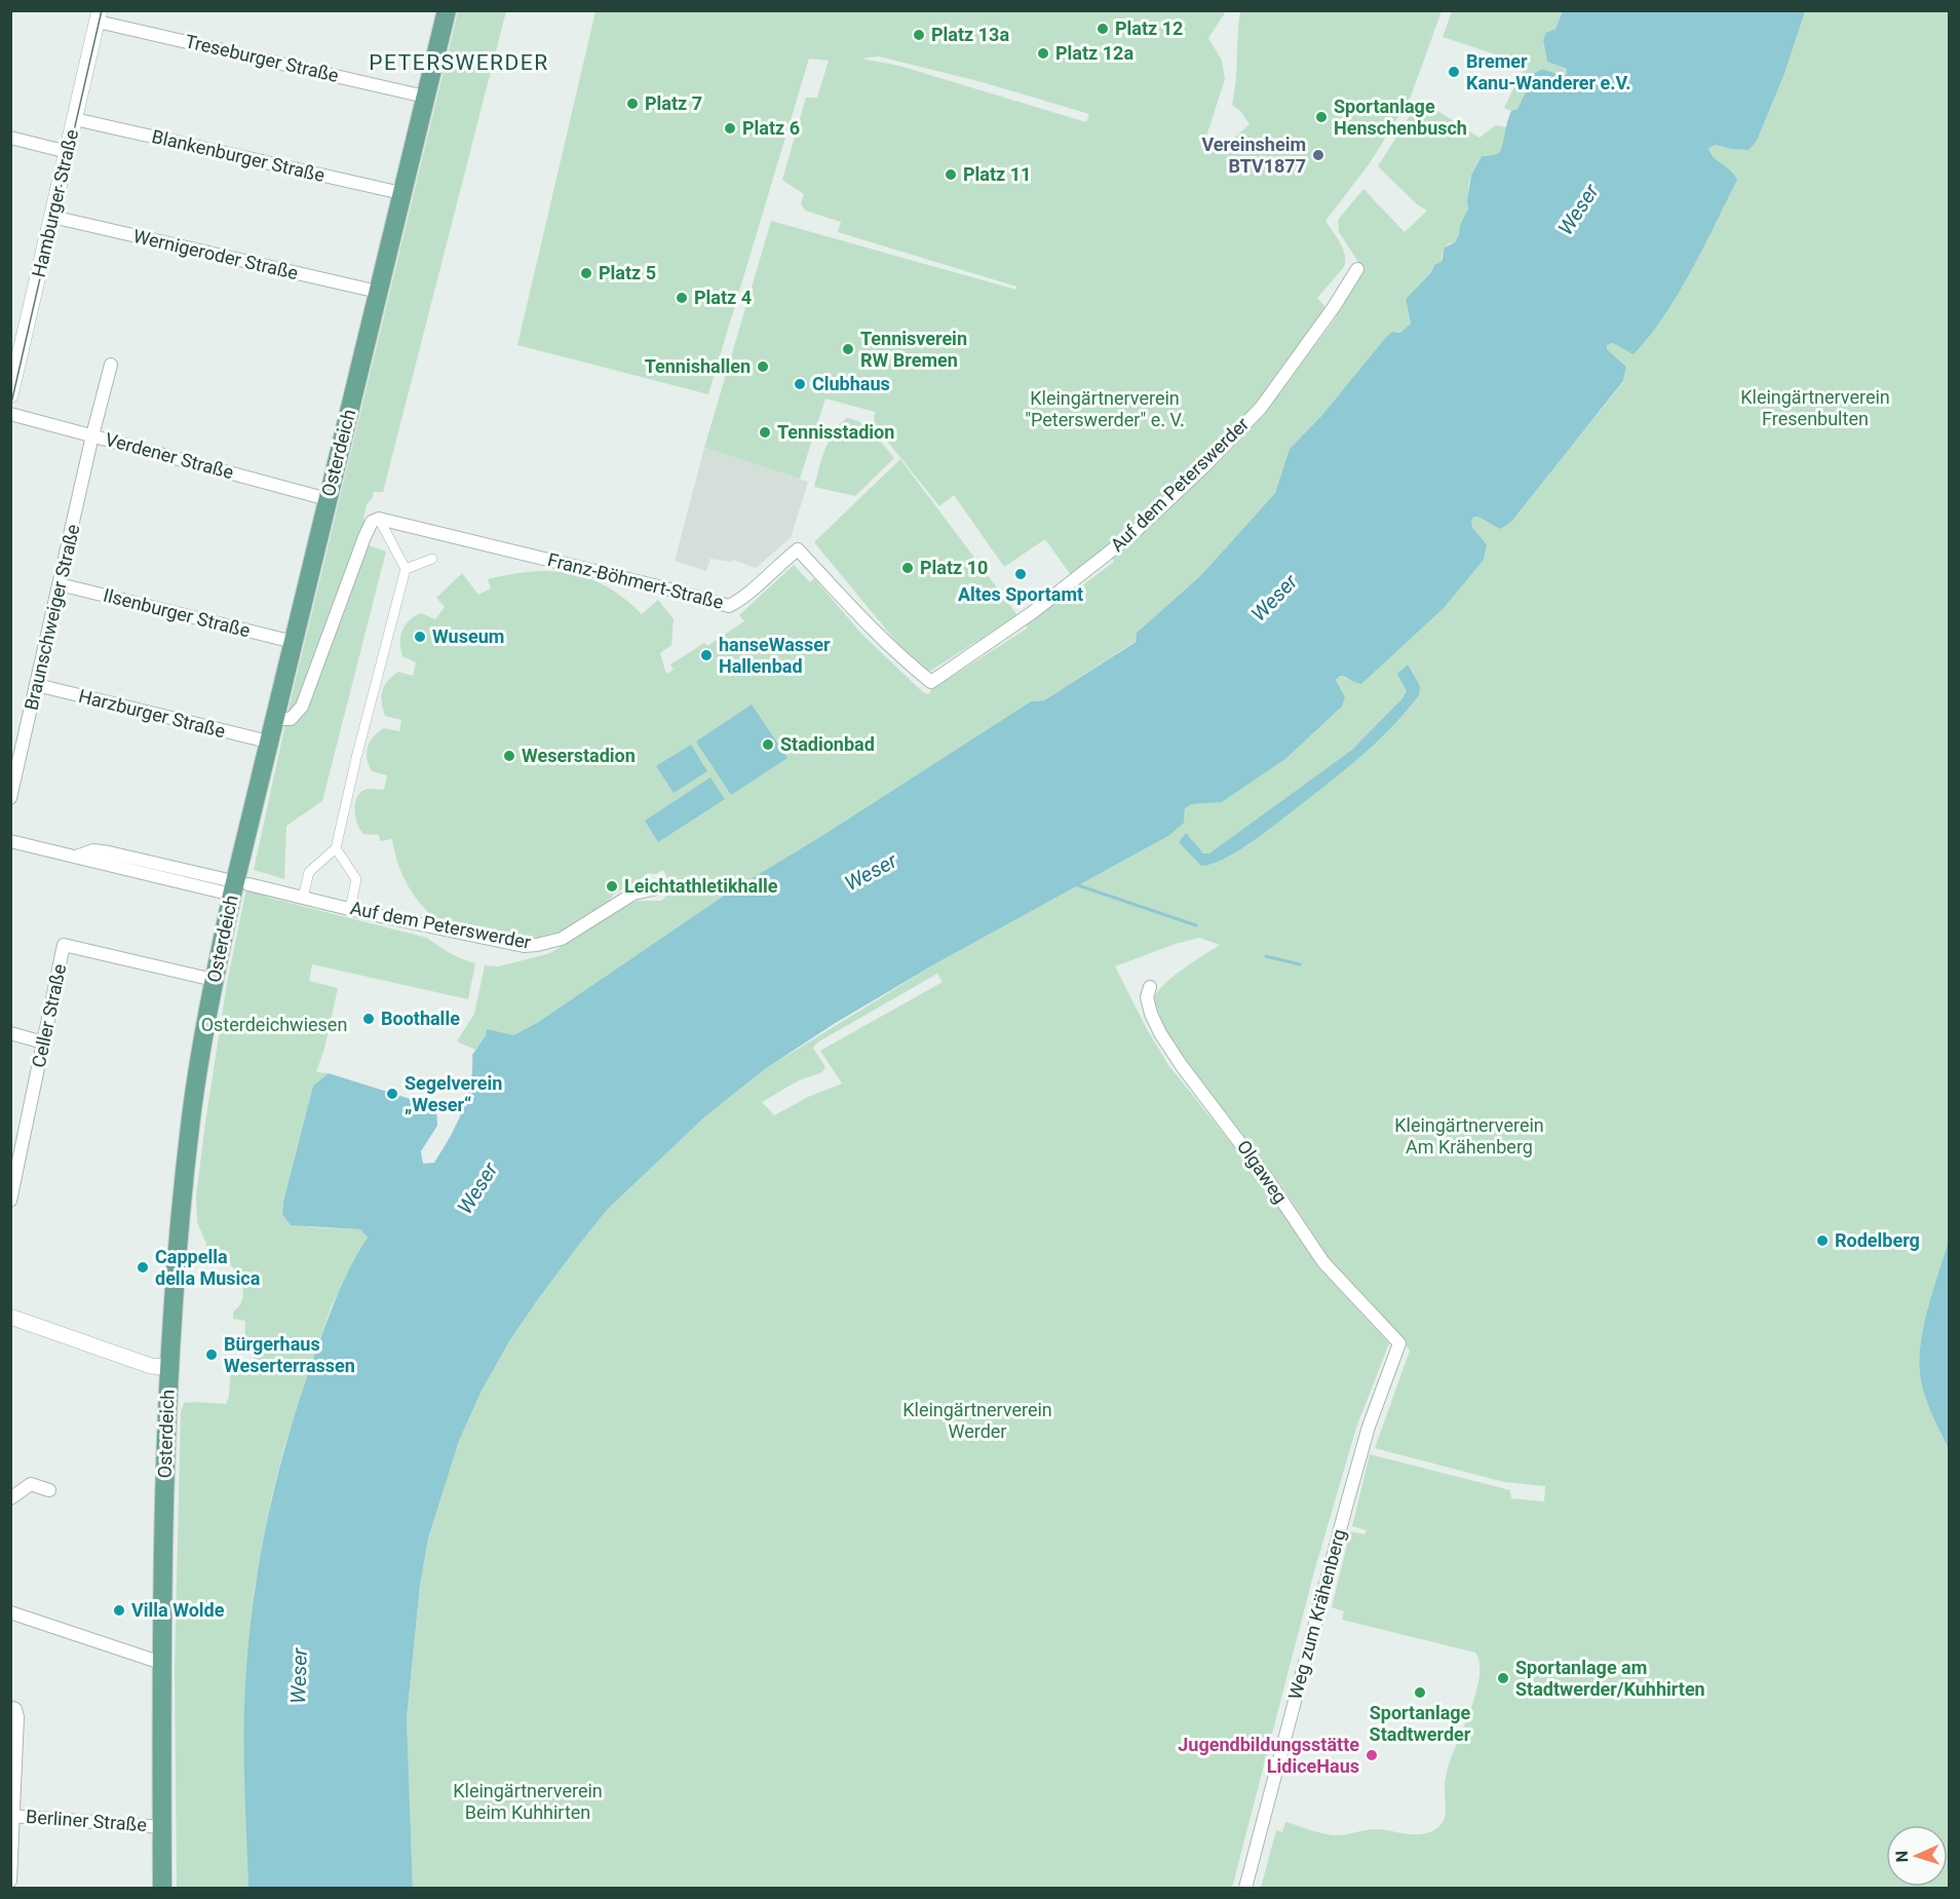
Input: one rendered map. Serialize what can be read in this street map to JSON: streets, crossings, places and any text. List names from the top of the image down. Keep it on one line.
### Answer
{"streets":{"main road":["Osterdeich"],"street":["Treseburger Straße","Blankenburger Straße","Hamburger Straße","Wernigeroder Straße","Verdener Straße","Auf dem Peterswerder","Franz-Böhmert-Straße","Ilsenburger Straße","Braunschweiger Straße","Harzburger Straße","Celler Straße","Olgaweg","Weg zum Krähenberg","Berliner Straße"]},"crossings":[["Treseburger Straße","Hamburger Straße"],["Treseburger Straße","Osterdeich"],["Blankenburger Straße","Hamburger Straße"],["Blankenburger Straße","Osterdeich"],["Hamburger Straße","Wernigeroder Straße"],["Wernigeroder Straße","Osterdeich"],["Osterdeich","Verdener Straße"],["Osterdeich","Auf dem Peterswerder"],["Osterdeich","Ilsenburger Straße"],["Osterdeich","Harzburger Straße"],["Osterdeich","Celler Straße"],["Osterdeich","Berliner Straße"],["Verdener Straße","Braunschweiger Straße"],["Auf dem Peterswerder","Franz-Böhmert-Straße"],["Ilsenburger Straße","Braunschweiger Straße"],["Braunschweiger Straße","Harzburger Straße"],["Olgaweg","Weg zum Krähenberg"]],"districts":["PETERSWERDER"],"water":["Weser"],"parks":["Kleingärtnerverein Fresenbulten","Kleingärtnerverein \"Peterswerder\" e. V.","Osterdeichwiesen","Kleingärtnerverein Am Krähenberg","Kleingärtnerverein Werder","Kleingärtnerverein Beim Kuhhirten"],"places":["Platz 12","Platz 13a","Platz 12a","Bremer Kanu-Wanderer e.V.","Platz 7","Sportanlage Henschenbusch","Platz 6","Vereinsheim BTV1877","Platz 11","Platz 5","Platz 4","Tennisverein RW Bremen","Tennishallen","Clubhaus","Tennisstadion","Platz 10","Altes Sportamt","Wuseum","hanseWasser Hallenbad","Stadionbad","Weserstadion","Leichtathletikhalle","Boothalle","Segelverein „Weser“","Rodelberg","Cappella della Musica","Bürgerhaus Weserterrassen","Villa Wolde","Sportanlage am Stadtwerder/Kuhhirten","Sportanlage Stadtwerder","Jugendbildungsstätte LidiceHaus"],"north":"left"}
